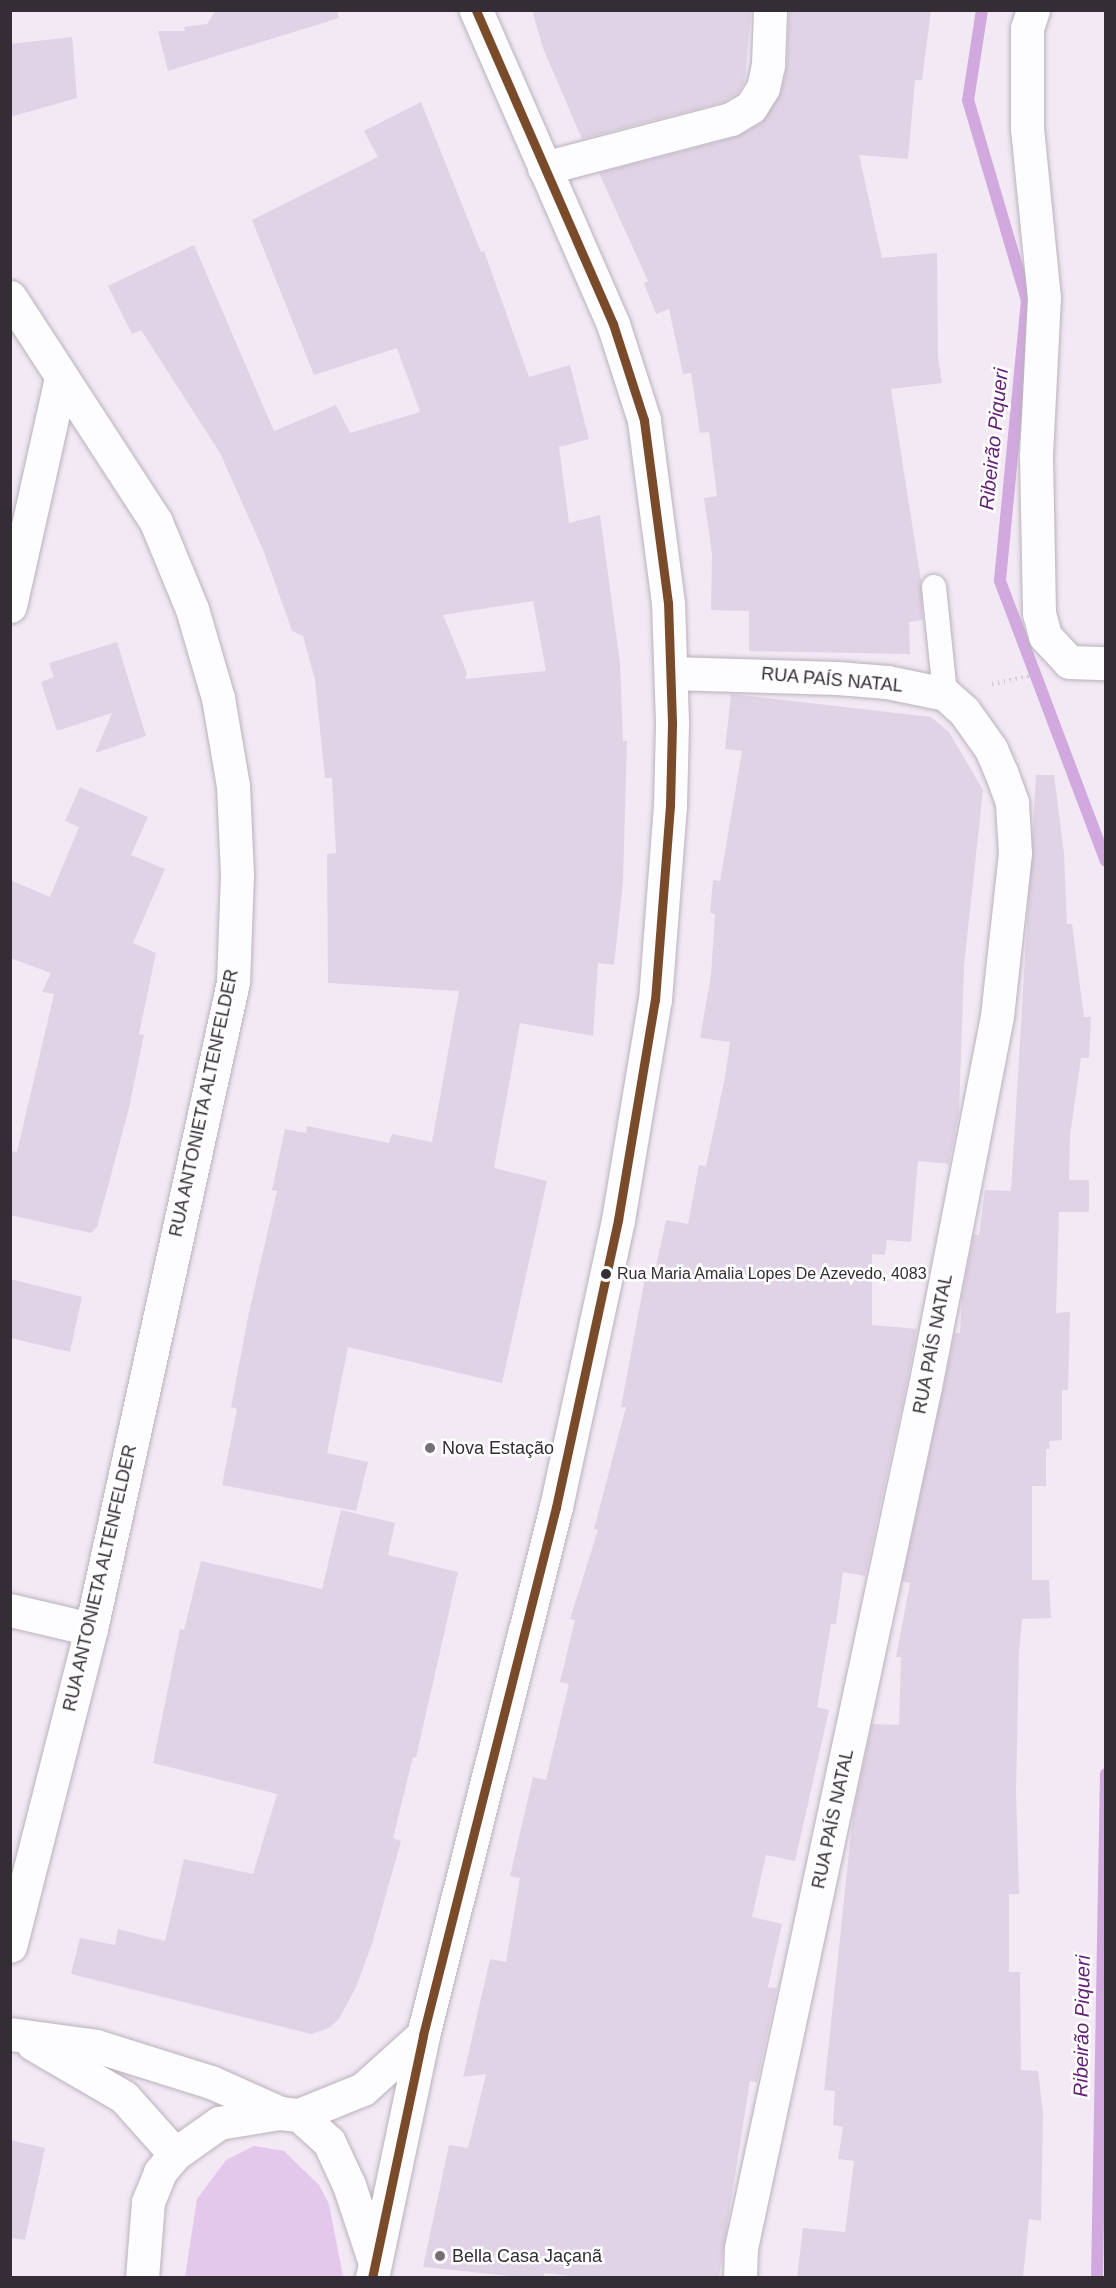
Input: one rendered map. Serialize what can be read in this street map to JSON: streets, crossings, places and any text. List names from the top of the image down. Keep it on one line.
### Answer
{"streets":{"street":["RUA PAÍS NATAL","RUA ANTONIETA ALTENFELDER"]},"water":["Ribeirão Piqueri"],"places":["Rua Maria Amalia Lopes De Azevedo, 4083","Nova Estação","Bella Casa Jaçanã"]}
